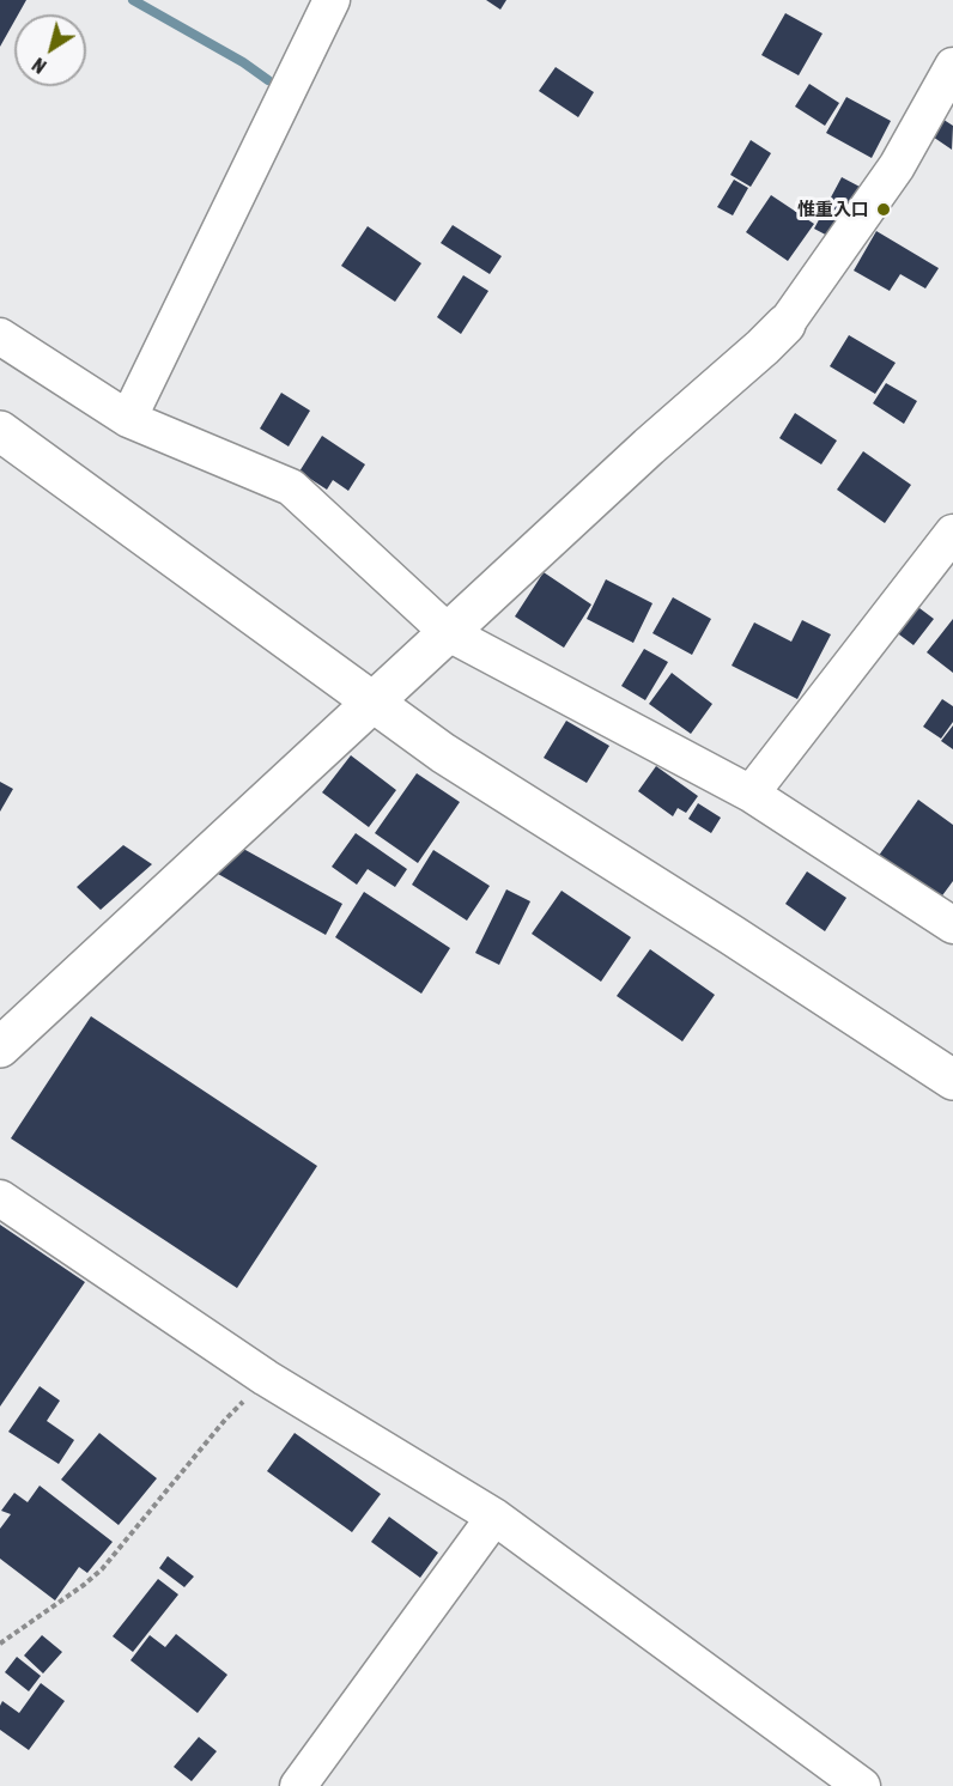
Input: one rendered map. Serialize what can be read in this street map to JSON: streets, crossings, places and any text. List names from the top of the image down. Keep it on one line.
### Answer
{"places":["惟重入口"],"north":"bottom left"}
